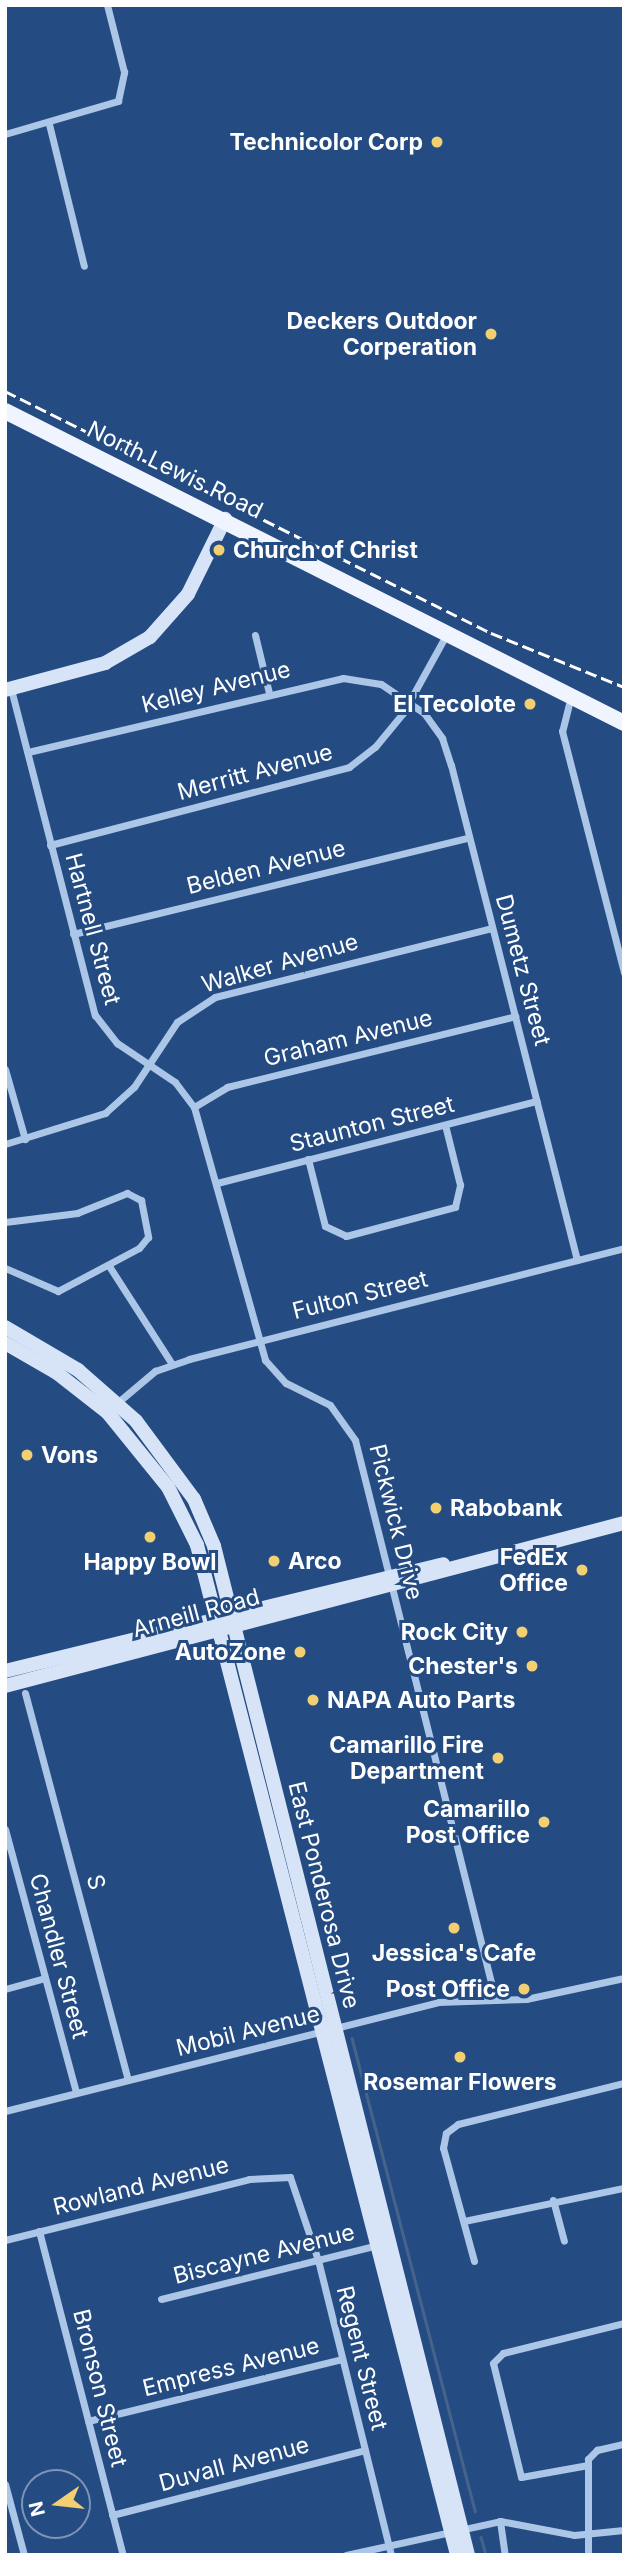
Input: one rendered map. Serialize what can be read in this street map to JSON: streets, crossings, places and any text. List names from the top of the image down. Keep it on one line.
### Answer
{"streets":{"main road":["North Lewis Road","Arneill Road","East Ponderosa Drive"],"street":["Kelley Avenue","Merritt Avenue","Belden Avenue","Hartnell Street","Walker Avenue","Dumetz Street","Graham Avenue","Staunton Street","Fulton Street","Pickwick Drive","S","Chandler Street","Mobil Avenue","Rowland Avenue","Biscayne Avenue","Regent Street","Empress Avenue","Bronson Street","Duvall Avenue"]},"crossings":[["North Lewis Road","Merritt Avenue"],["Kelley Avenue","Merritt Avenue"],["Kelley Avenue","Hartnell Street"],["Kelley Avenue","Dumetz Street"],["Merritt Avenue","Hartnell Street"],["Merritt Avenue","Dumetz Street"],["Belden Avenue","Hartnell Street"],["Belden Avenue","Dumetz Street"],["Hartnell Street","Walker Avenue"],["Hartnell Street","Graham Avenue"],["Hartnell Street","Staunton Street"],["Hartnell Street","Fulton Street"],["Hartnell Street","Pickwick Drive"],["Walker Avenue","Dumetz Street"],["Dumetz Street","Graham Avenue"],["Dumetz Street","Staunton Street"],["Dumetz Street","Fulton Street"],["Fulton Street","Pickwick Drive"],["Fulton Street","East Ponderosa Drive"],["Pickwick Drive","Arneill Road"],["Pickwick Drive","Mobil Avenue"],["Arneill Road","East Ponderosa Drive"],["S","Mobil Avenue"],["East Ponderosa Drive","Mobil Avenue"],["East Ponderosa Drive","Biscayne Avenue"],["Chandler Street","Mobil Avenue"],["Rowland Avenue","Regent Street"],["Rowland Avenue","Bronson Street"],["Biscayne Avenue","Regent Street"],["Regent Street","Empress Avenue"],["Regent Street","Duvall Avenue"],["Empress Avenue","Bronson Street"],["Bronson Street","Duvall Avenue"]],"places":["Technicolor Corp","Deckers Outdoor Corperation","Church of Christ","El Tecolote","Vons","Rabobank","Happy Bowl","Arco","FedEx Office","Rock City","AutoZone","Chester's","NAPA Auto Parts","Camarillo Fire Department","Camarillo Post Office","Jessica's Cafe","Post Office","Rosemar Flowers"],"north":"left"}
